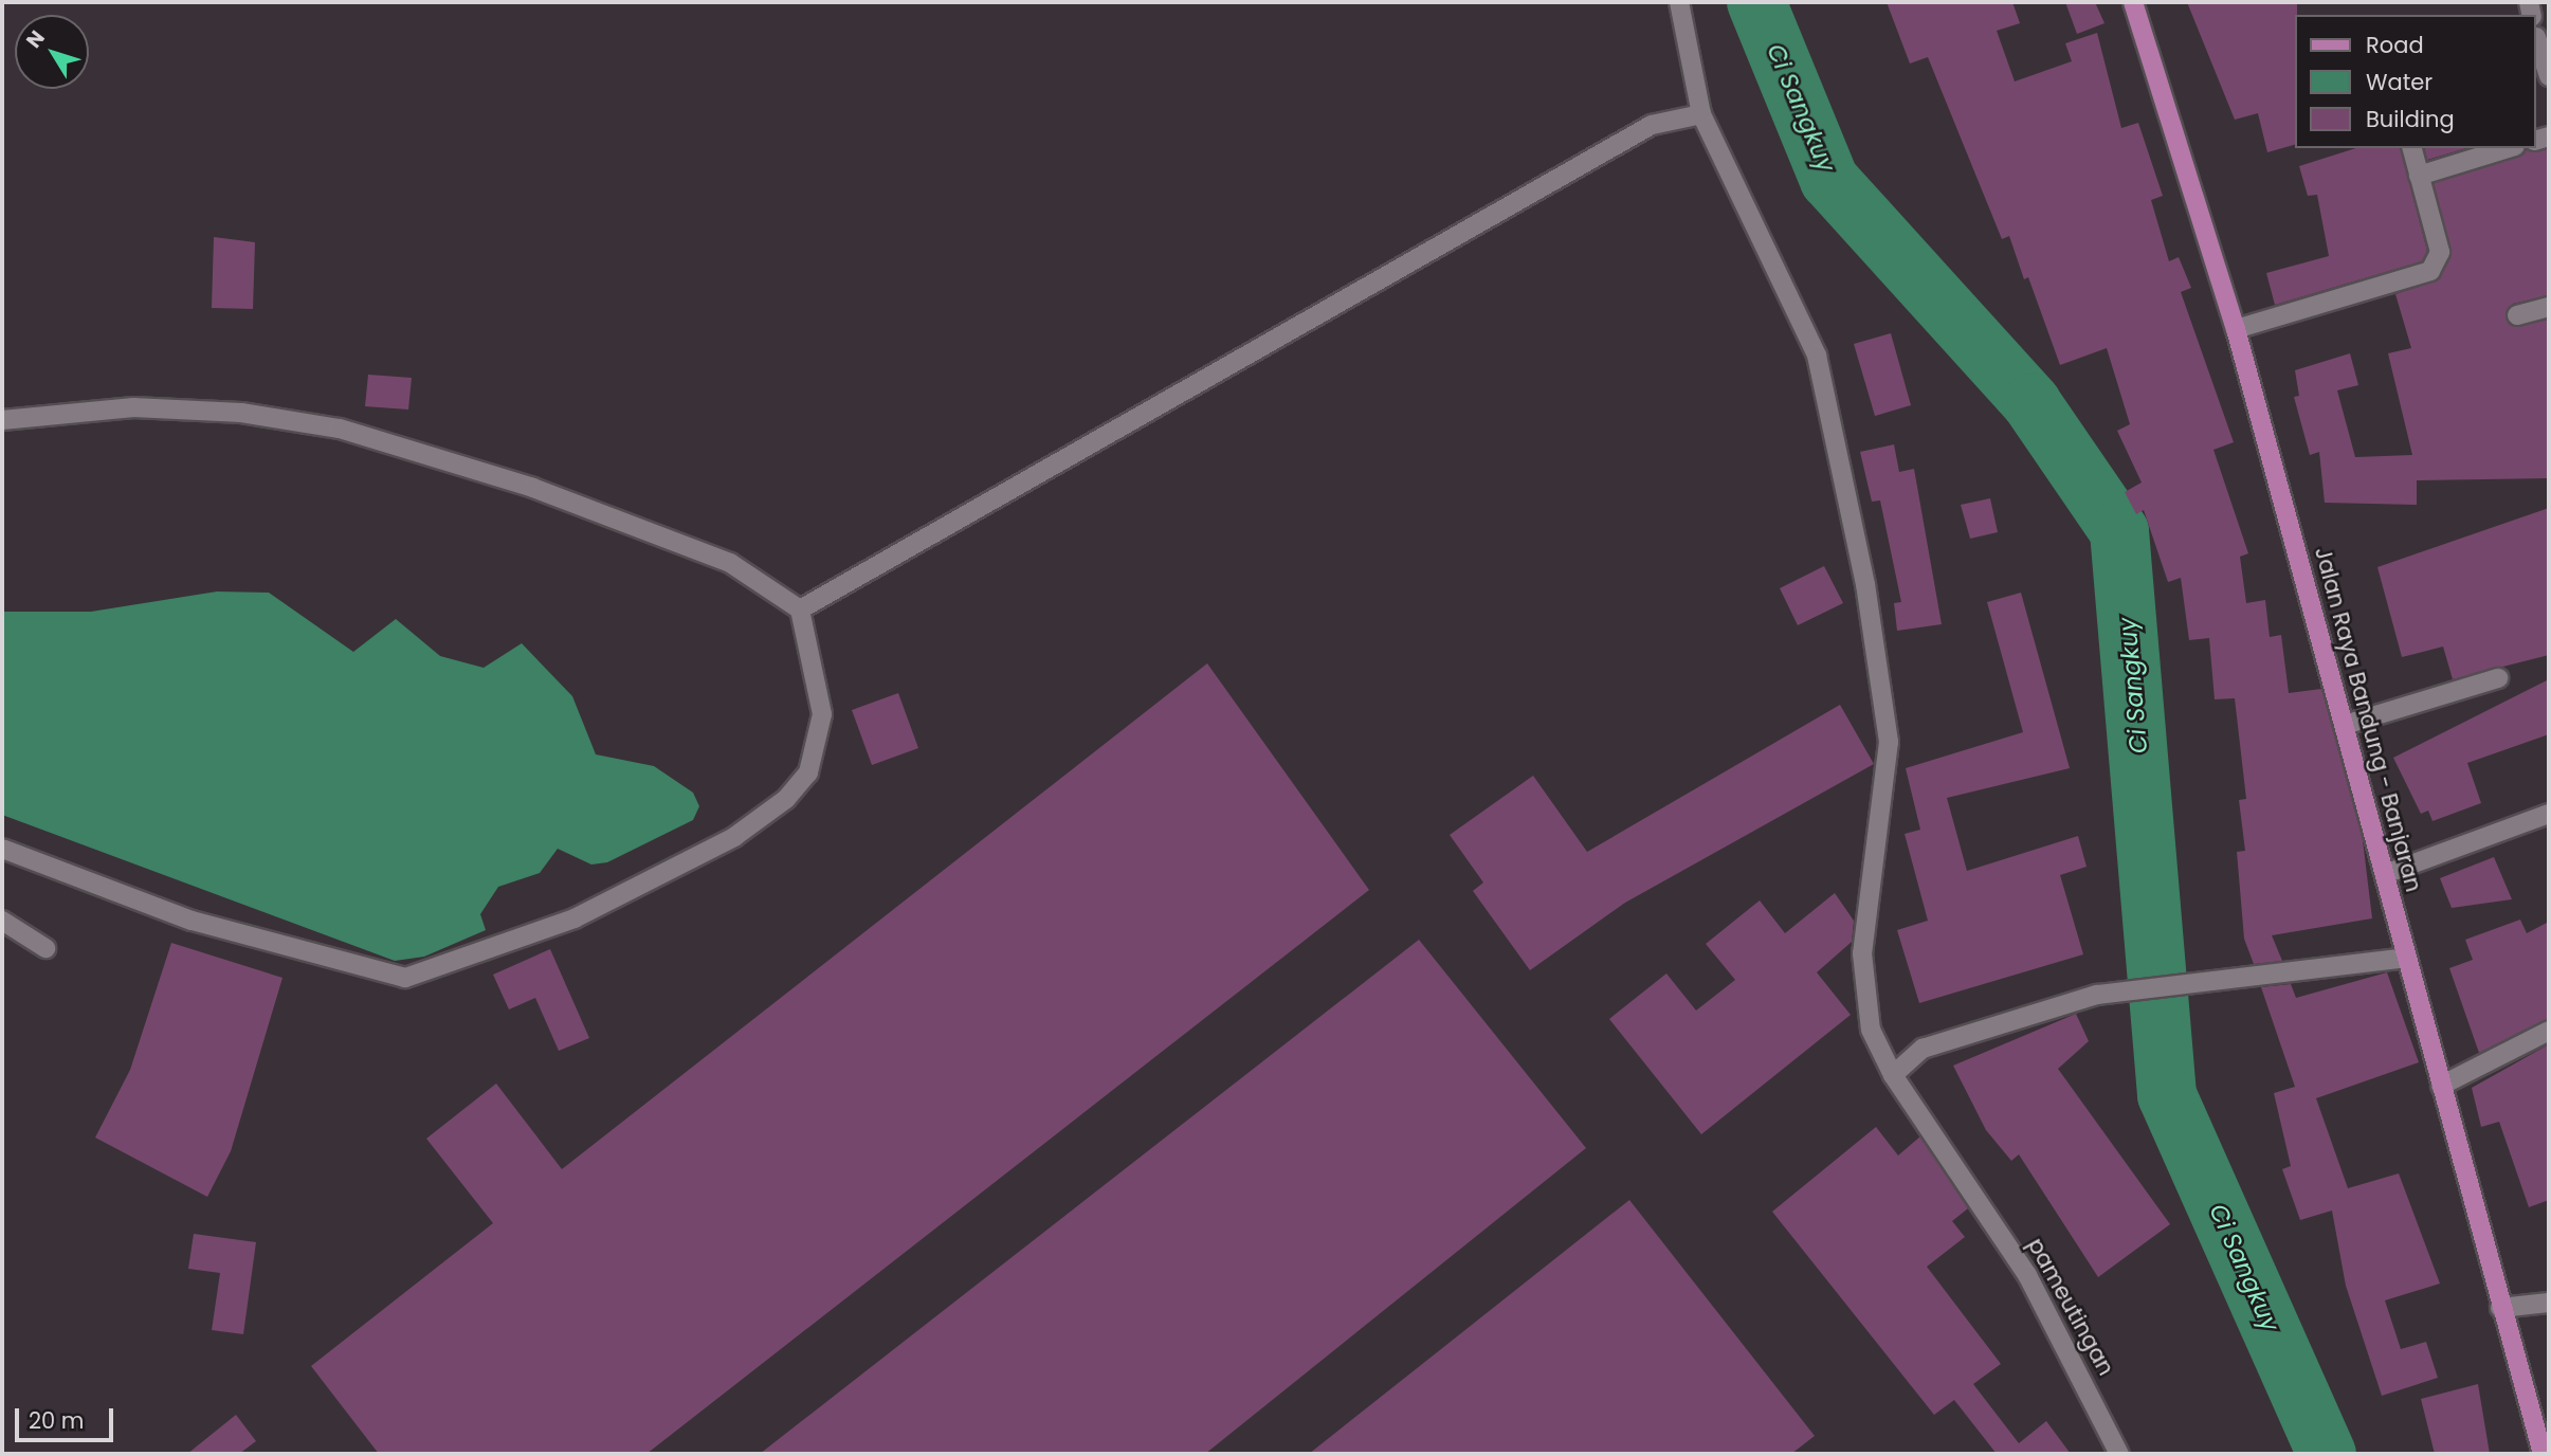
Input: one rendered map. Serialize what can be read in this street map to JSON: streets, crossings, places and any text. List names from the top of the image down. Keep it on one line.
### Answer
{"streets":{"main road":["Jalan Raya Bandung - Banjaran"],"street":["pameutingan"]},"water":["Ci Sangkuy"],"legend":["Road","Water","Building"],"scale_bar":"20 m","north":"top left"}
